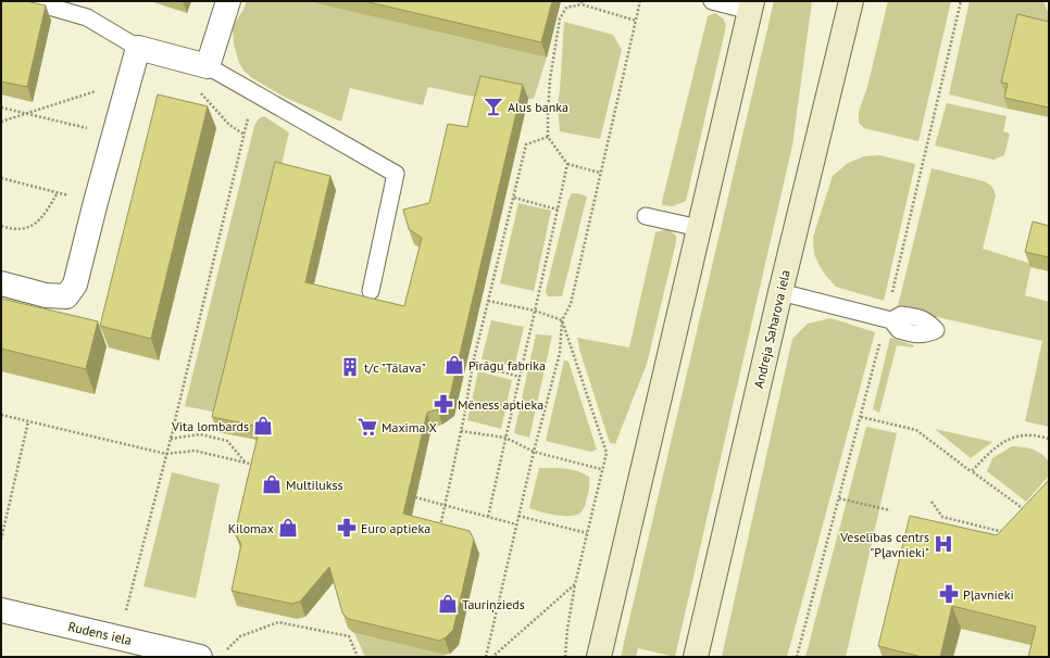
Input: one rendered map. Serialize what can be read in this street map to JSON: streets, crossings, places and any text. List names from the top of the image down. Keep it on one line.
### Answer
{"streets":{"street":["Andreja Saharova iela","Rudens iela"]},"places":{"bar":["Alus banka"],"shop":["Pīrāgu fabrika","Vita lombards","Multilukss","Kilomax","Tauriņzieds"],"building":["t/c \"Tālava\""],"pharmacy":["Mēness aptieka","Euro aptieka","Pļavnieki"],"supermarket":["Maxima X"],"hospital":["Veselības centrs \"Pļavnieki\""]}}
